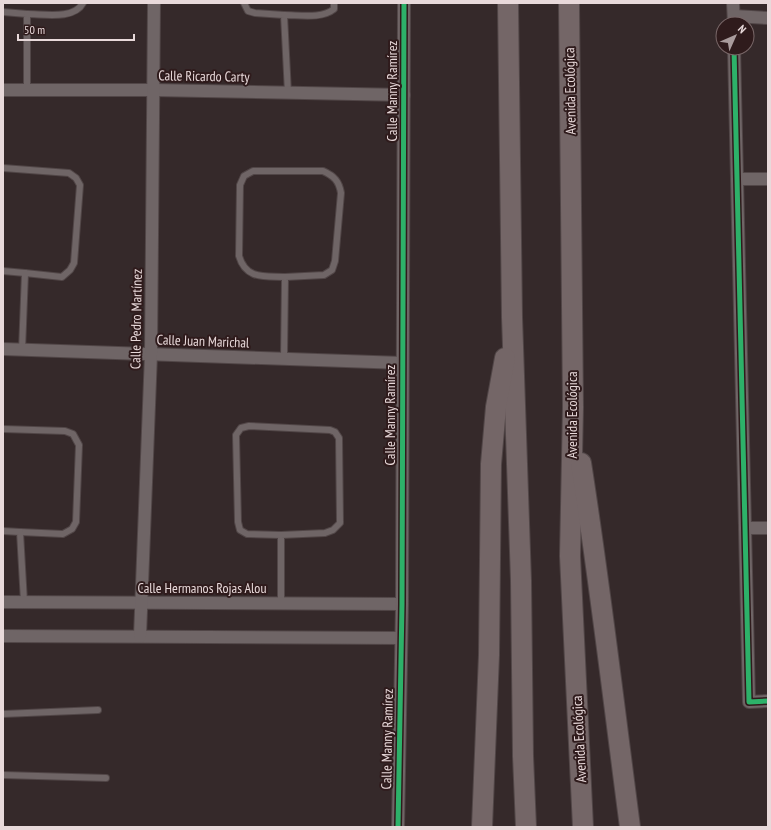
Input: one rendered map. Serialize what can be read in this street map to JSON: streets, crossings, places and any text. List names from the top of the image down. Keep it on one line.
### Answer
{"streets":{"main road":["Avenida Ecológica"],"street":["Calle Ricardo Carty","Calle Manny Ramírez","Calle Pedro Martínez","Calle Juan Marichal","Calle Hermanos Rojas Alou"]},"crossings":[["Calle Ricardo Carty","Calle Manny Ramírez"],["Calle Ricardo Carty","Calle Pedro Martínez"],["Calle Manny Ramírez","Calle Juan Marichal"],["Calle Manny Ramírez","Calle Hermanos Rojas Alou"],["Calle Pedro Martínez","Calle Juan Marichal"],["Calle Pedro Martínez","Calle Hermanos Rojas Alou"]],"scale_bar":"50 m","north":"top right"}
